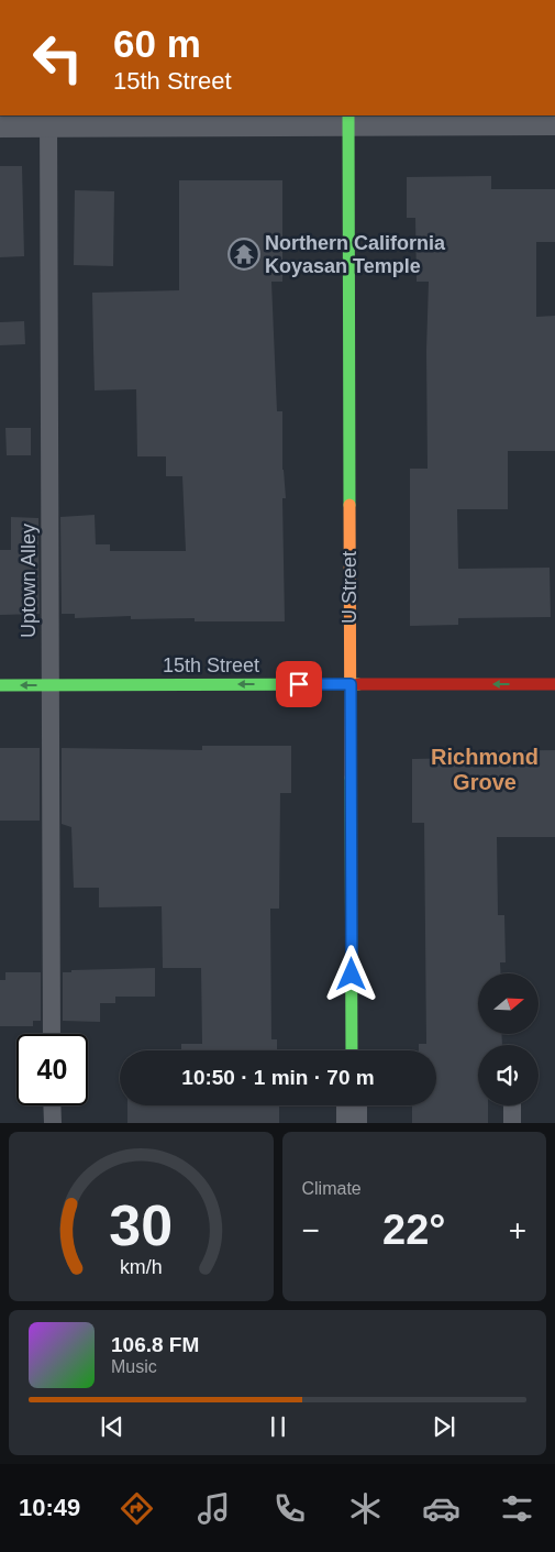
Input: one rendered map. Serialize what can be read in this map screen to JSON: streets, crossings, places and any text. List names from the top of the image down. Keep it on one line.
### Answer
{"streets":{"street":["U Street","15th Street"],"lane":["Uptown Alley"]},"crossings":[["Uptown Alley","15th Street"],["U Street","15th Street"]],"one_way":["15th Street"],"districts":["Richmond Grove"],"places":{"temple":["Northern California Koyasan Temple"]},"north":"right","page":{"turn":["60 m","15th Street"],"limit":"40","trip":"10:50 · 1 min · 70 m","tile":"Climate","heat":["−","22°","+"],"song":["106.8 FM","Music"],"tabs":"10:49","gauge":["30","km/h"]}}
